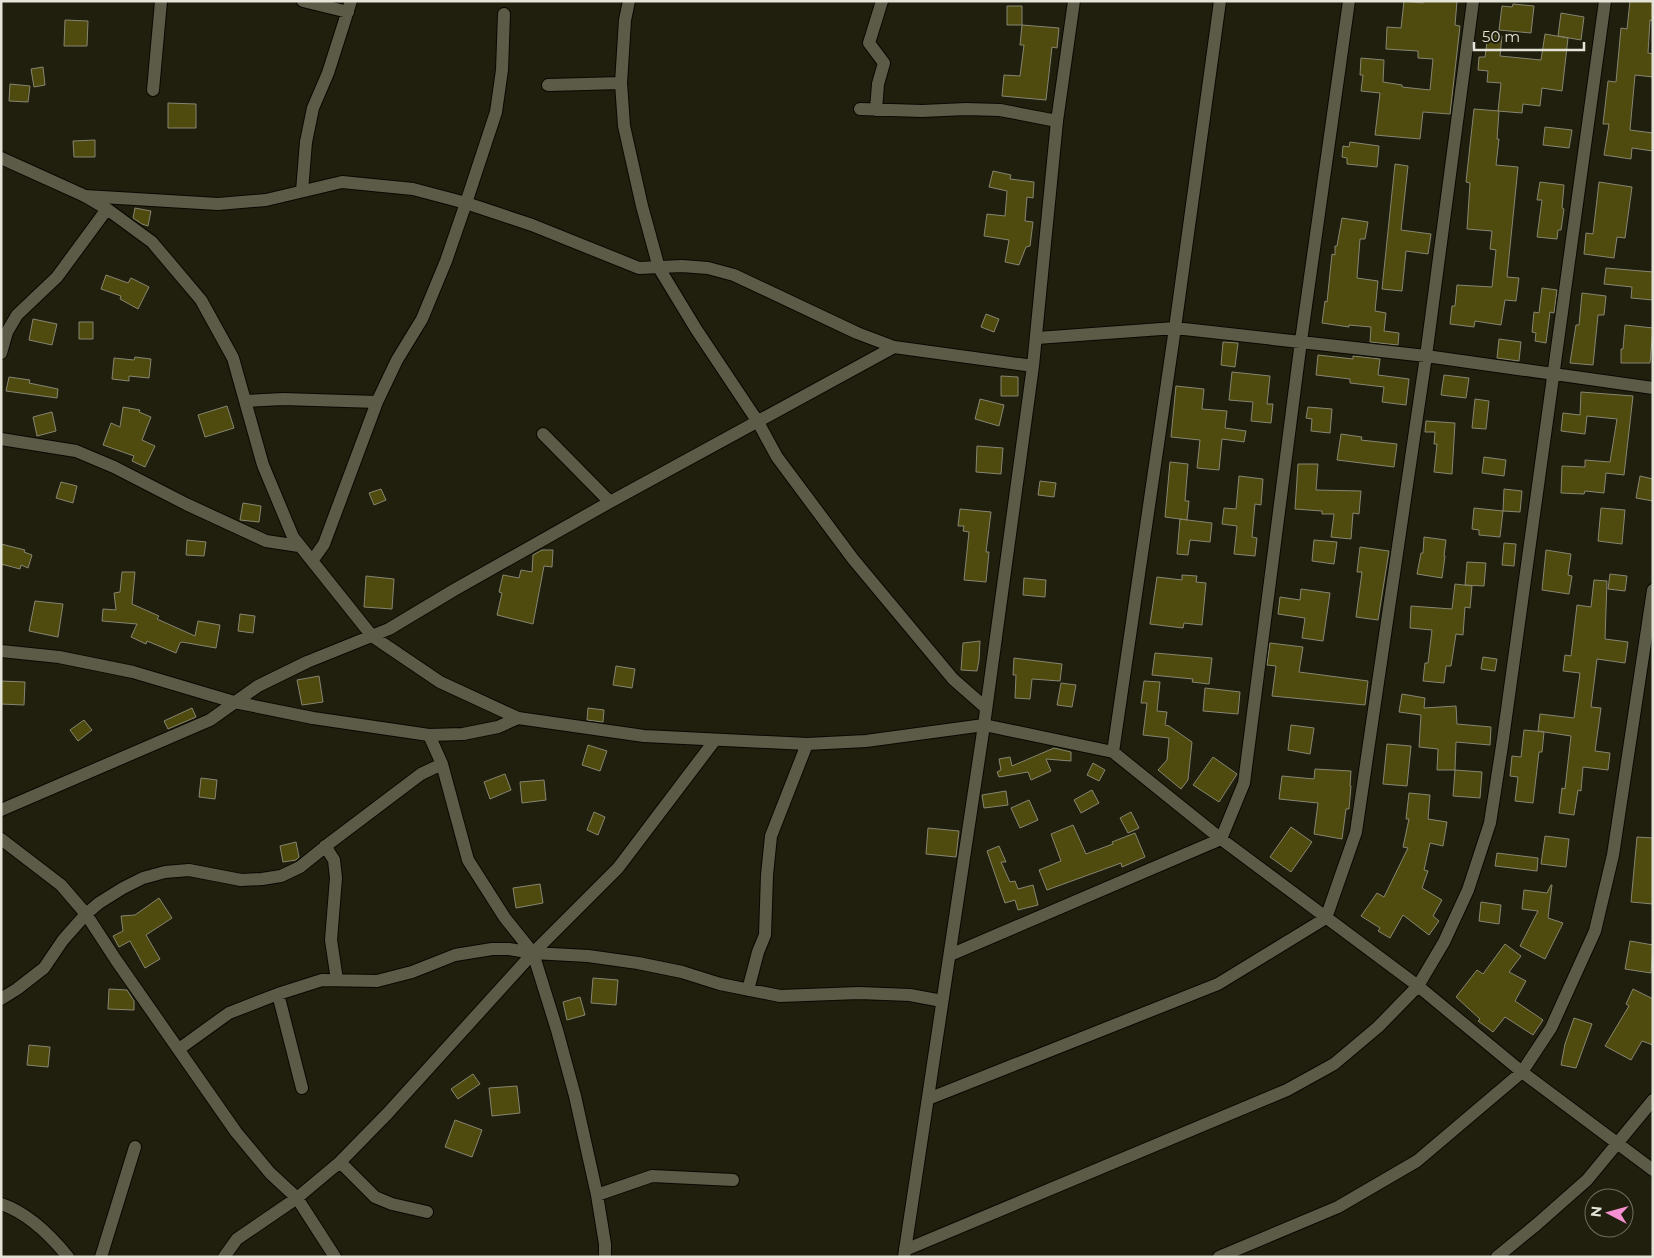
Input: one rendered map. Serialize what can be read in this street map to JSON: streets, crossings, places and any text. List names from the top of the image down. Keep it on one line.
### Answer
{"scale_bar":"50 m","north":"left"}
